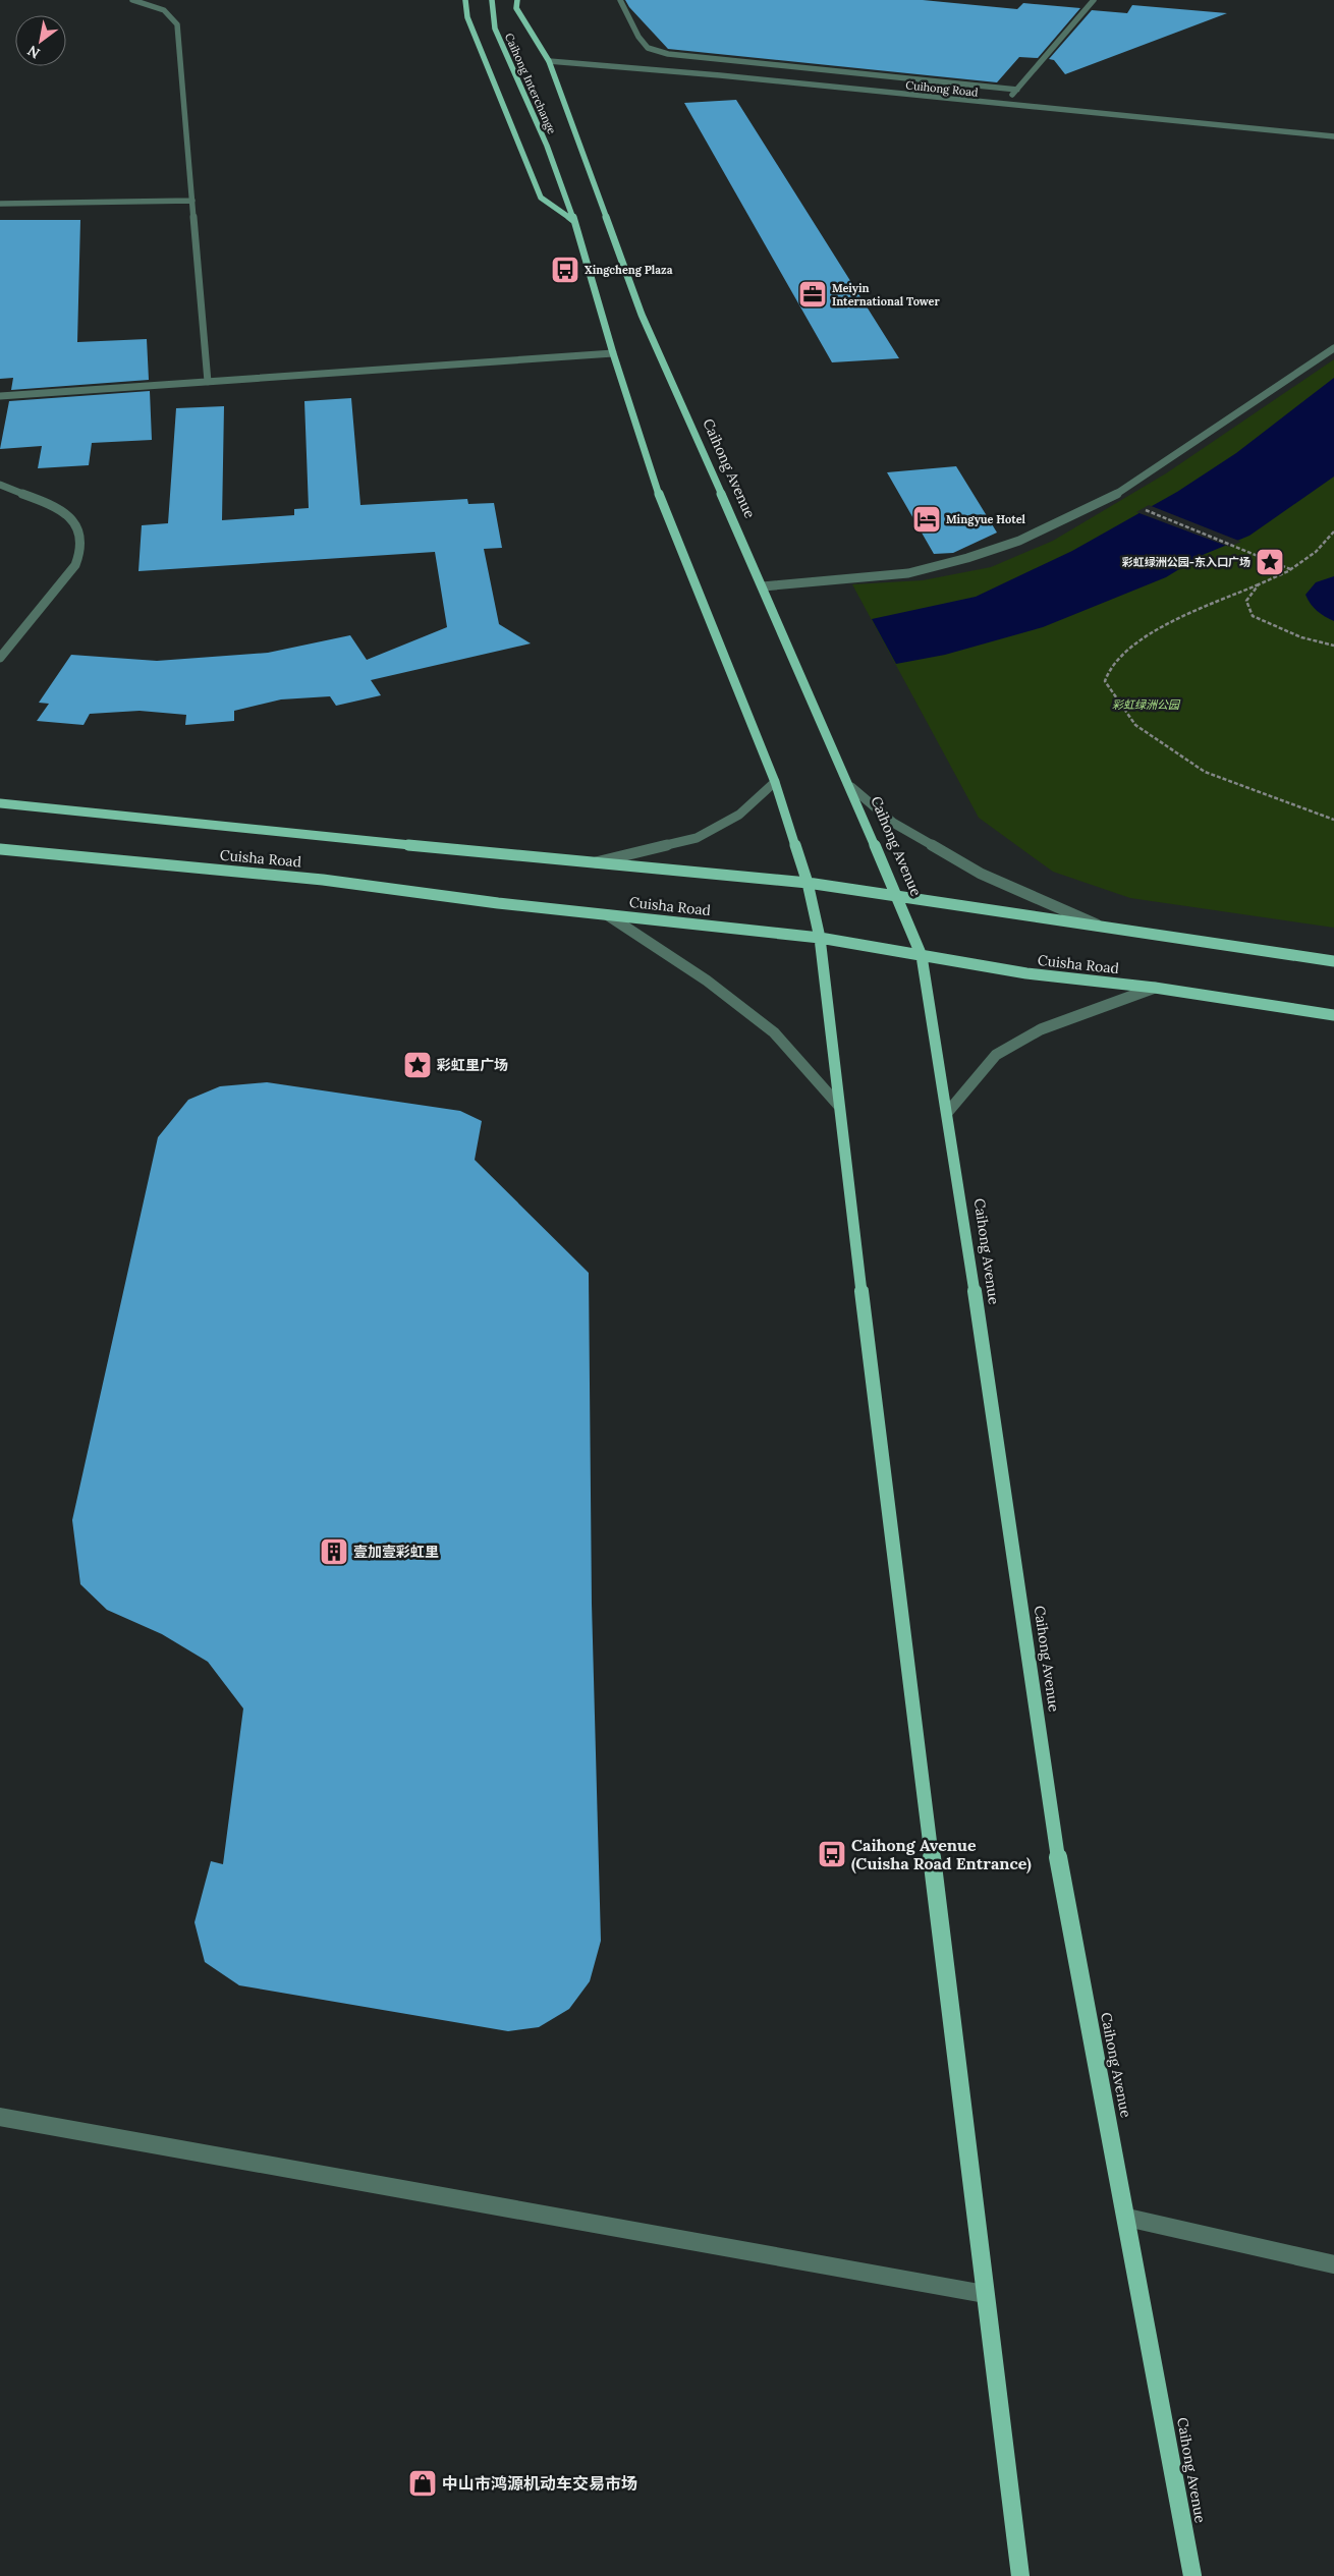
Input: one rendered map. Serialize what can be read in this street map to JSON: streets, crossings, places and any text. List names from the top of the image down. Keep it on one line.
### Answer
{"streets":{"main road":["Caihong Interchange","Caihong Avenue","Cuisha Road"],"street":["Cuihong Road"]},"crossings":[["Cuihong Road","Caihong Avenue"],["Caihong Avenue","Cuisha Road"]],"parks":["彩虹绿洲公园"],"places":{"bus stop":["Xingcheng Plaza","Caihong Avenue (Cuisha Road Entrance)"],"office":["Meiyin International Tower"],"hotel":["Mingyue Hotel"],"place":["彩虹绿洲公园-东入口广场","彩虹里广场"],"building":["壹加壹彩虹里"],"shop":["中山市鸿源机动车交易市场"]},"north":"bottom left"}
